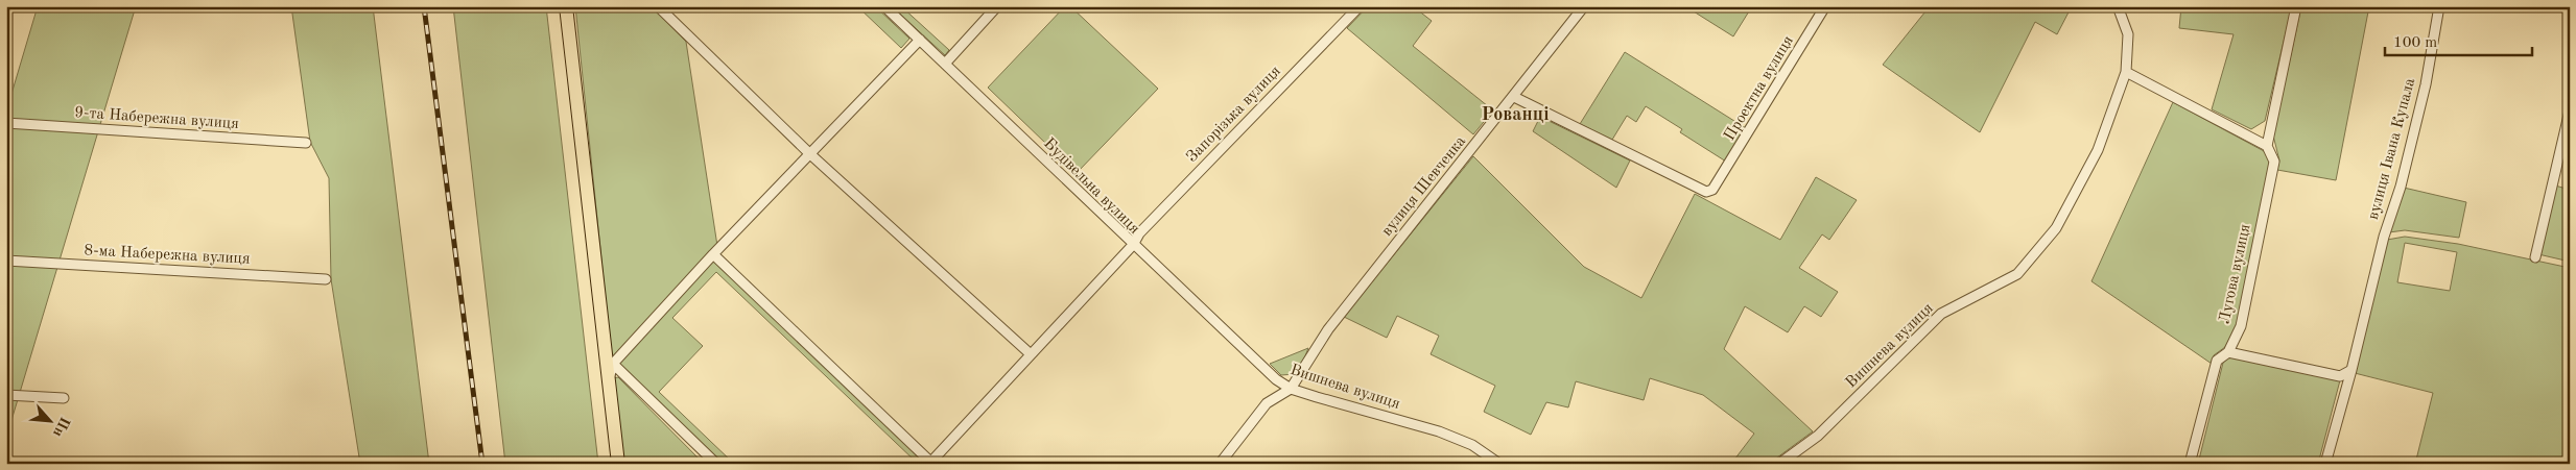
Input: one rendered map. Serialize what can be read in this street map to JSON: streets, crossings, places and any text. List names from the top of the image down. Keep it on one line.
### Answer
{"streets":{"street":["Проектна вулиця","Запорізька вулиця","9-та Набережна вулиця","вулиця Івана Купала","Будівельна вулиця","вулиця Шевченка","8-ма Набережна вулиця","Лугова вулиця","Вишнева вулиця"]},"crossings":[["Проектна вулиця","вулиця Шевченка"],["Запорізька вулиця","Будівельна вулиця"],["Запорізька вулиця","Вишнева вулиця"],["Будівельна вулиця","Вишнева вулиця"],["вулиця Шевченка","Вишнева вулиця"]],"districts":["Рованці"],"scale_bar":"100 m","north":"bottom right"}
